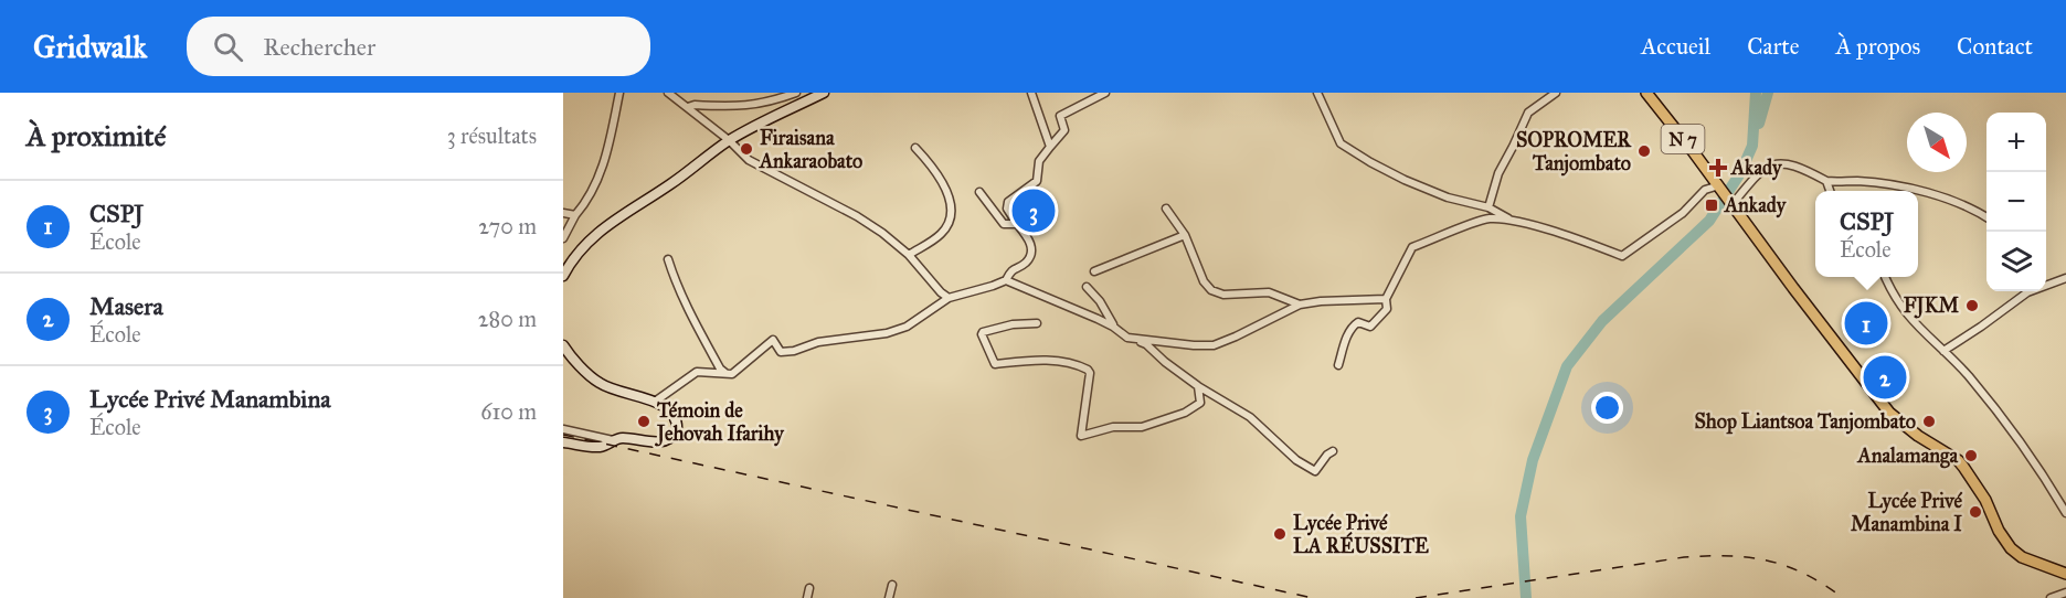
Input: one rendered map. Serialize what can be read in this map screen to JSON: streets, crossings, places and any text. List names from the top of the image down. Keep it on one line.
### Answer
{"streets":{"main road":["N 7"]},"places":{"other":["Firaisana Ankaraobato","SOPROMER Tanjombato","FJKM","Témoin de Jehovah Ifarihy","Shop Liantsoa Tanjombato","Analamanga","Lycée Privé Manambina I","Lycée Privé LA RÉUSSITE"],"health":["Akady"],"transit":["Ankady"]},"north":"bottom right","page":{"header":"Gridwalk","search":"Rechercher","nav":["Accueil","Carte","À propos","Contact"],"heading":["À proximité","3 résultats"],"map_buttons":["+","−"],"list":[{"mark":"1","name":"CSPJ","note":"École","value":"270 m"},{"mark":"2","name":"Masera","note":"École","value":"280 m"},{"mark":"3","name":"Lycée Privé Manambina","note":"École","value":"610 m"}],"pins":["3","1","2"],"popup":["CSPJ","École"]}}
